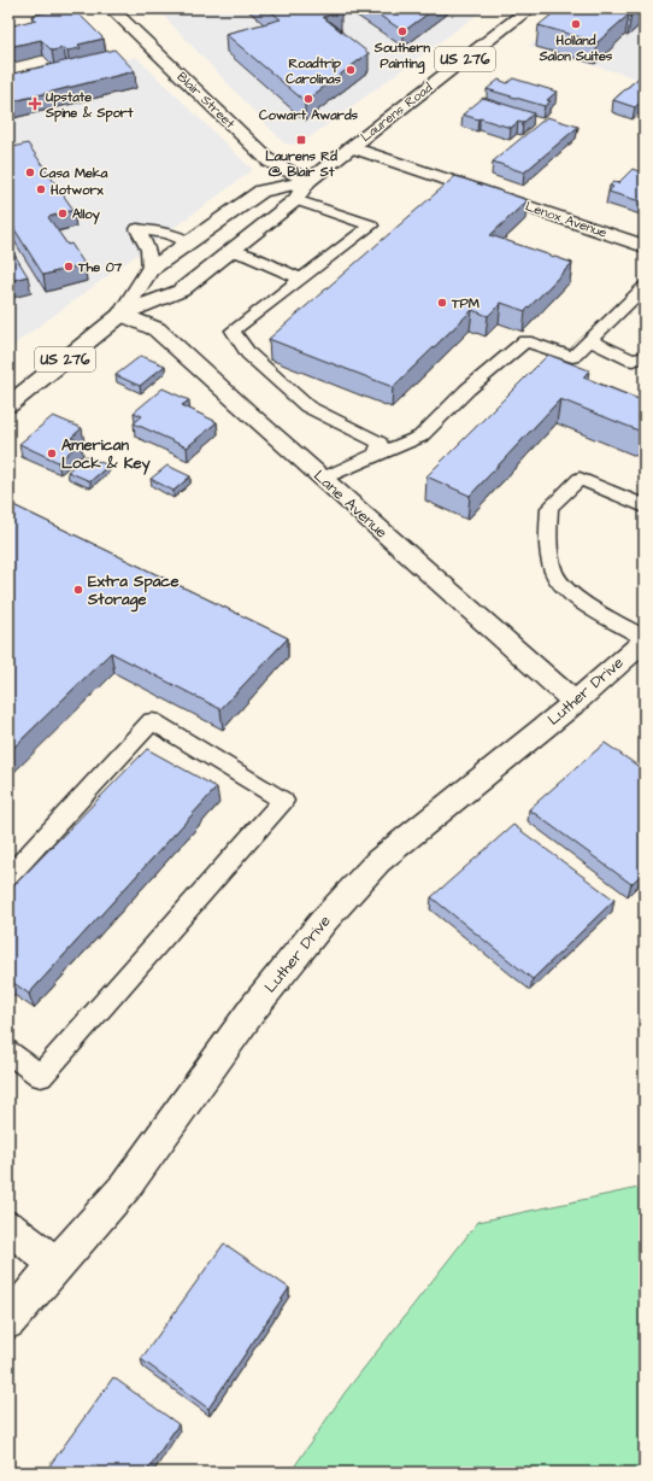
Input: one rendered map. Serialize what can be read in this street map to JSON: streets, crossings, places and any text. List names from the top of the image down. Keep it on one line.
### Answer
{"streets":{"street":["US 276","Blair Street","Laurens Road","Lenox Avenue","Lane Avenue","Luther Drive"]},"crossings":[["Blair Street","Laurens Road"],["Laurens Road","Lenox Avenue"],["Laurens Road","Lane Avenue"],["Lane Avenue","Luther Drive"]],"places":{"other":["Holland Salon Suites","Southern Painting","Roadtrip Carolinas","Cowart Awards","Casa Meka","Hotworx","Alloy","The 07","TPM","American Lock & Key","Extra Space Storage"],"health":["Upstate Spine & Sport"],"transit":["Laurens Rd @ Blair St"]}}
